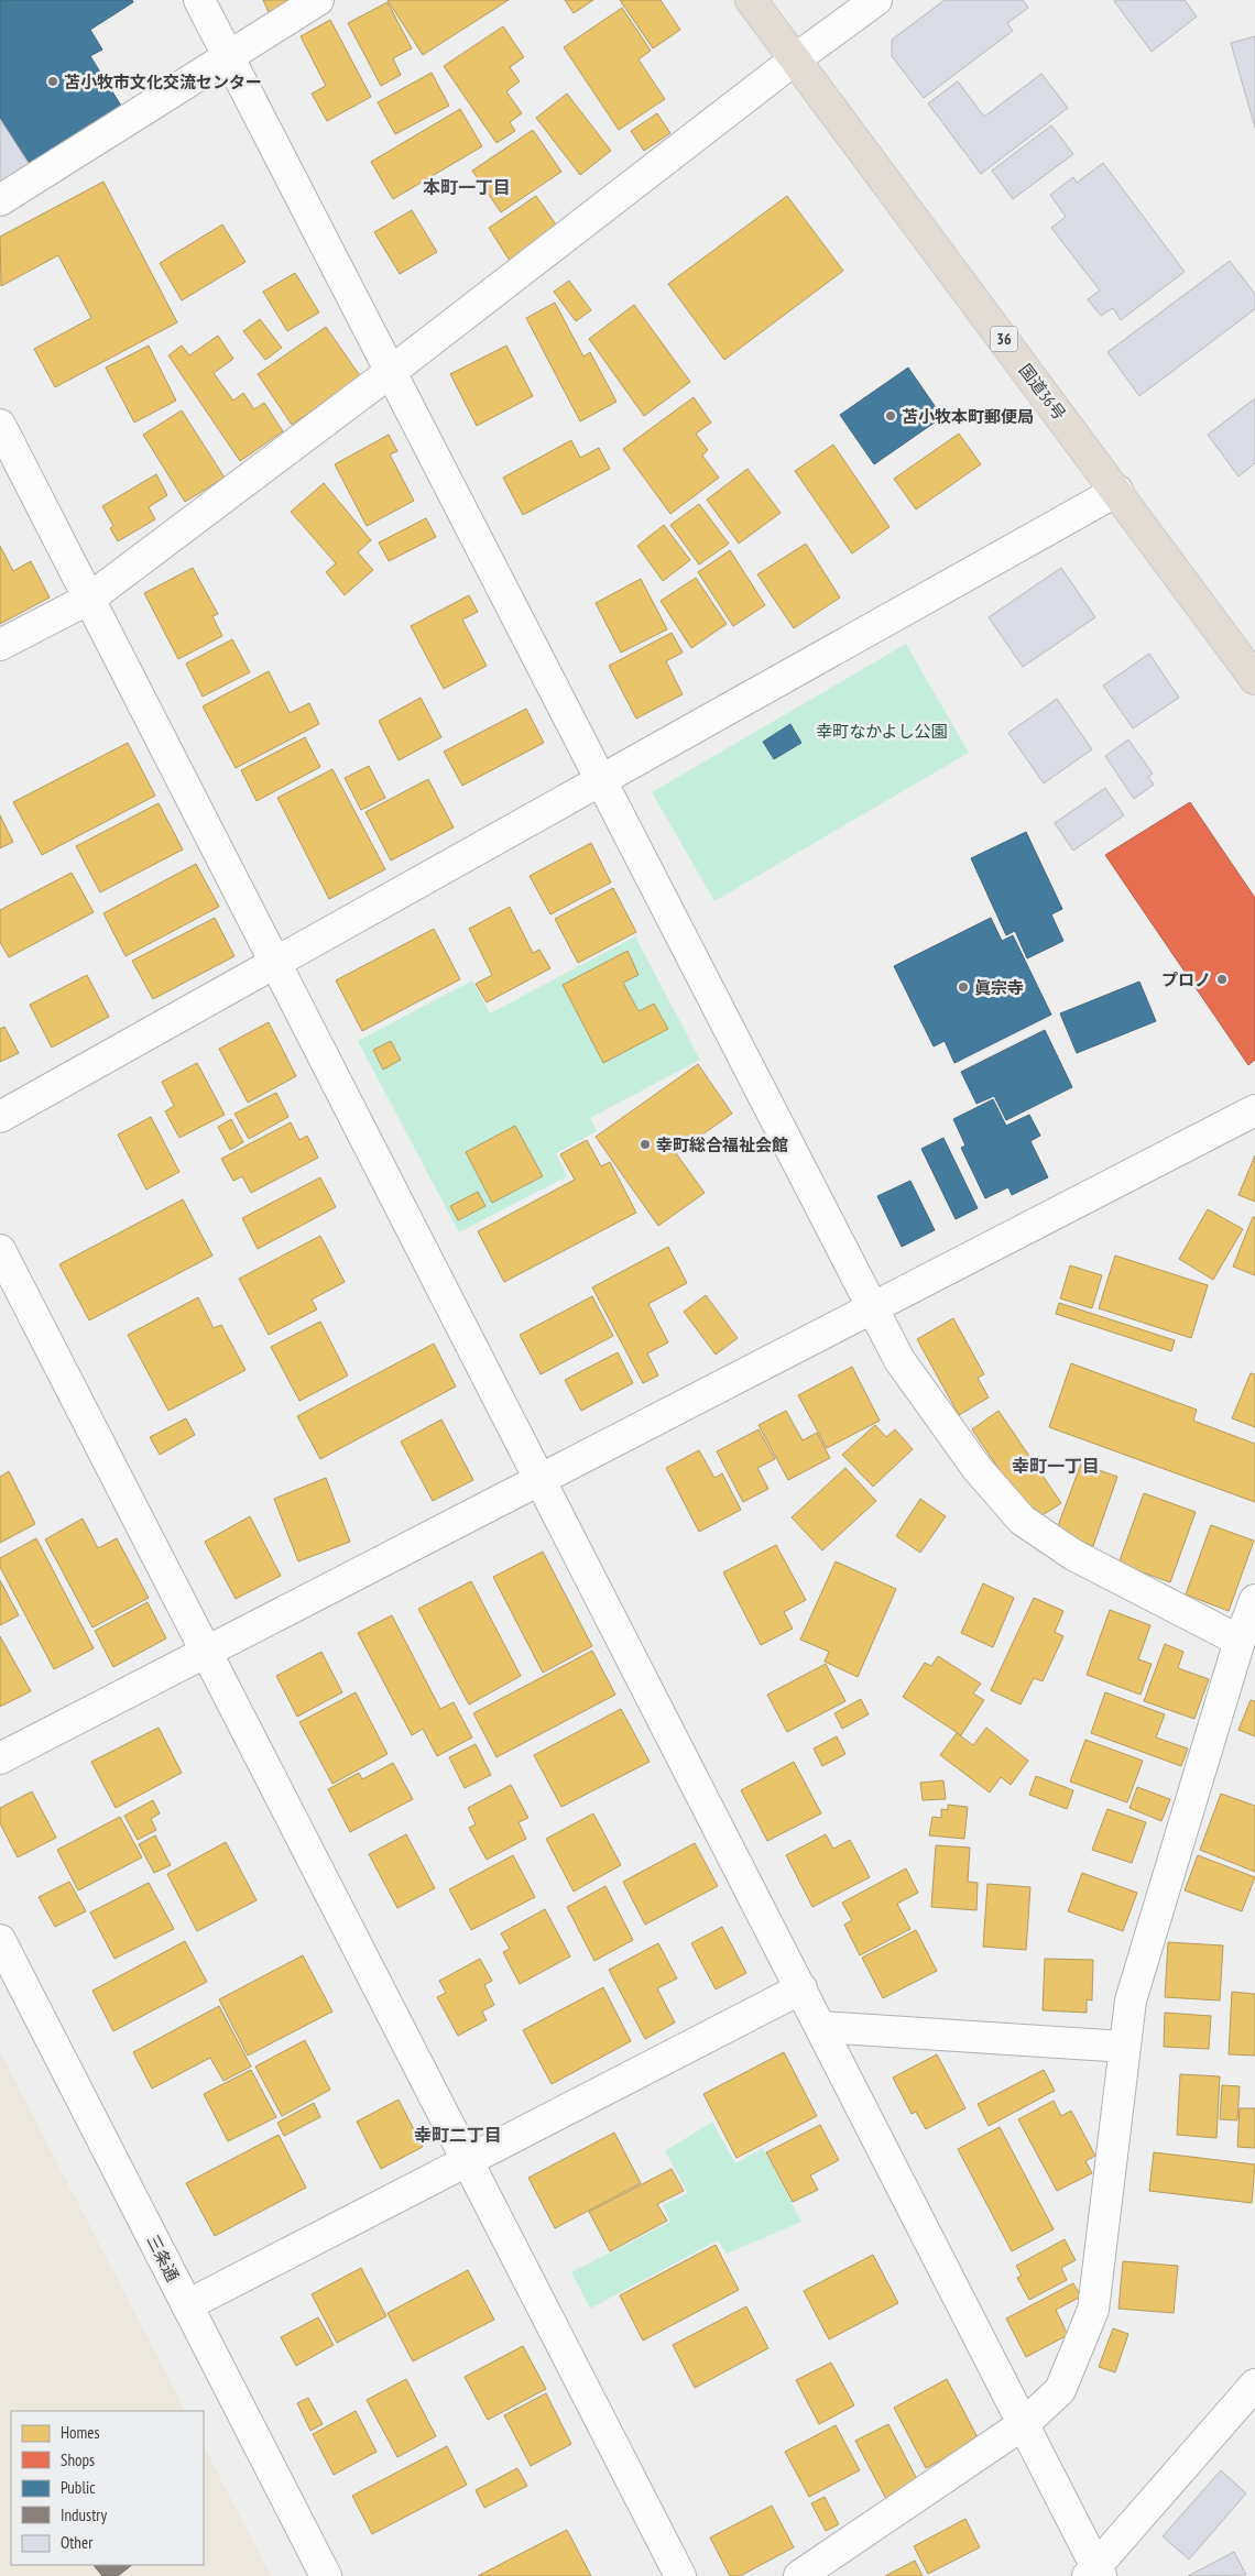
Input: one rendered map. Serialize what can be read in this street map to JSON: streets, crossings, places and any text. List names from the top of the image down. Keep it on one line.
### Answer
{"streets":{"highway":["36","国道36号"],"street":["三条通"]},"districts":["本町一丁目","幸町一丁目","幸町二丁目"],"parks":["幸町なかよし公園"],"places":["苫小牧市文化交流センター","苫小牧本町郵便局","プロノ","眞宗寺","幸町総合福祉会館"],"legend":["Homes","Shops","Public","Industry","Other"]}
